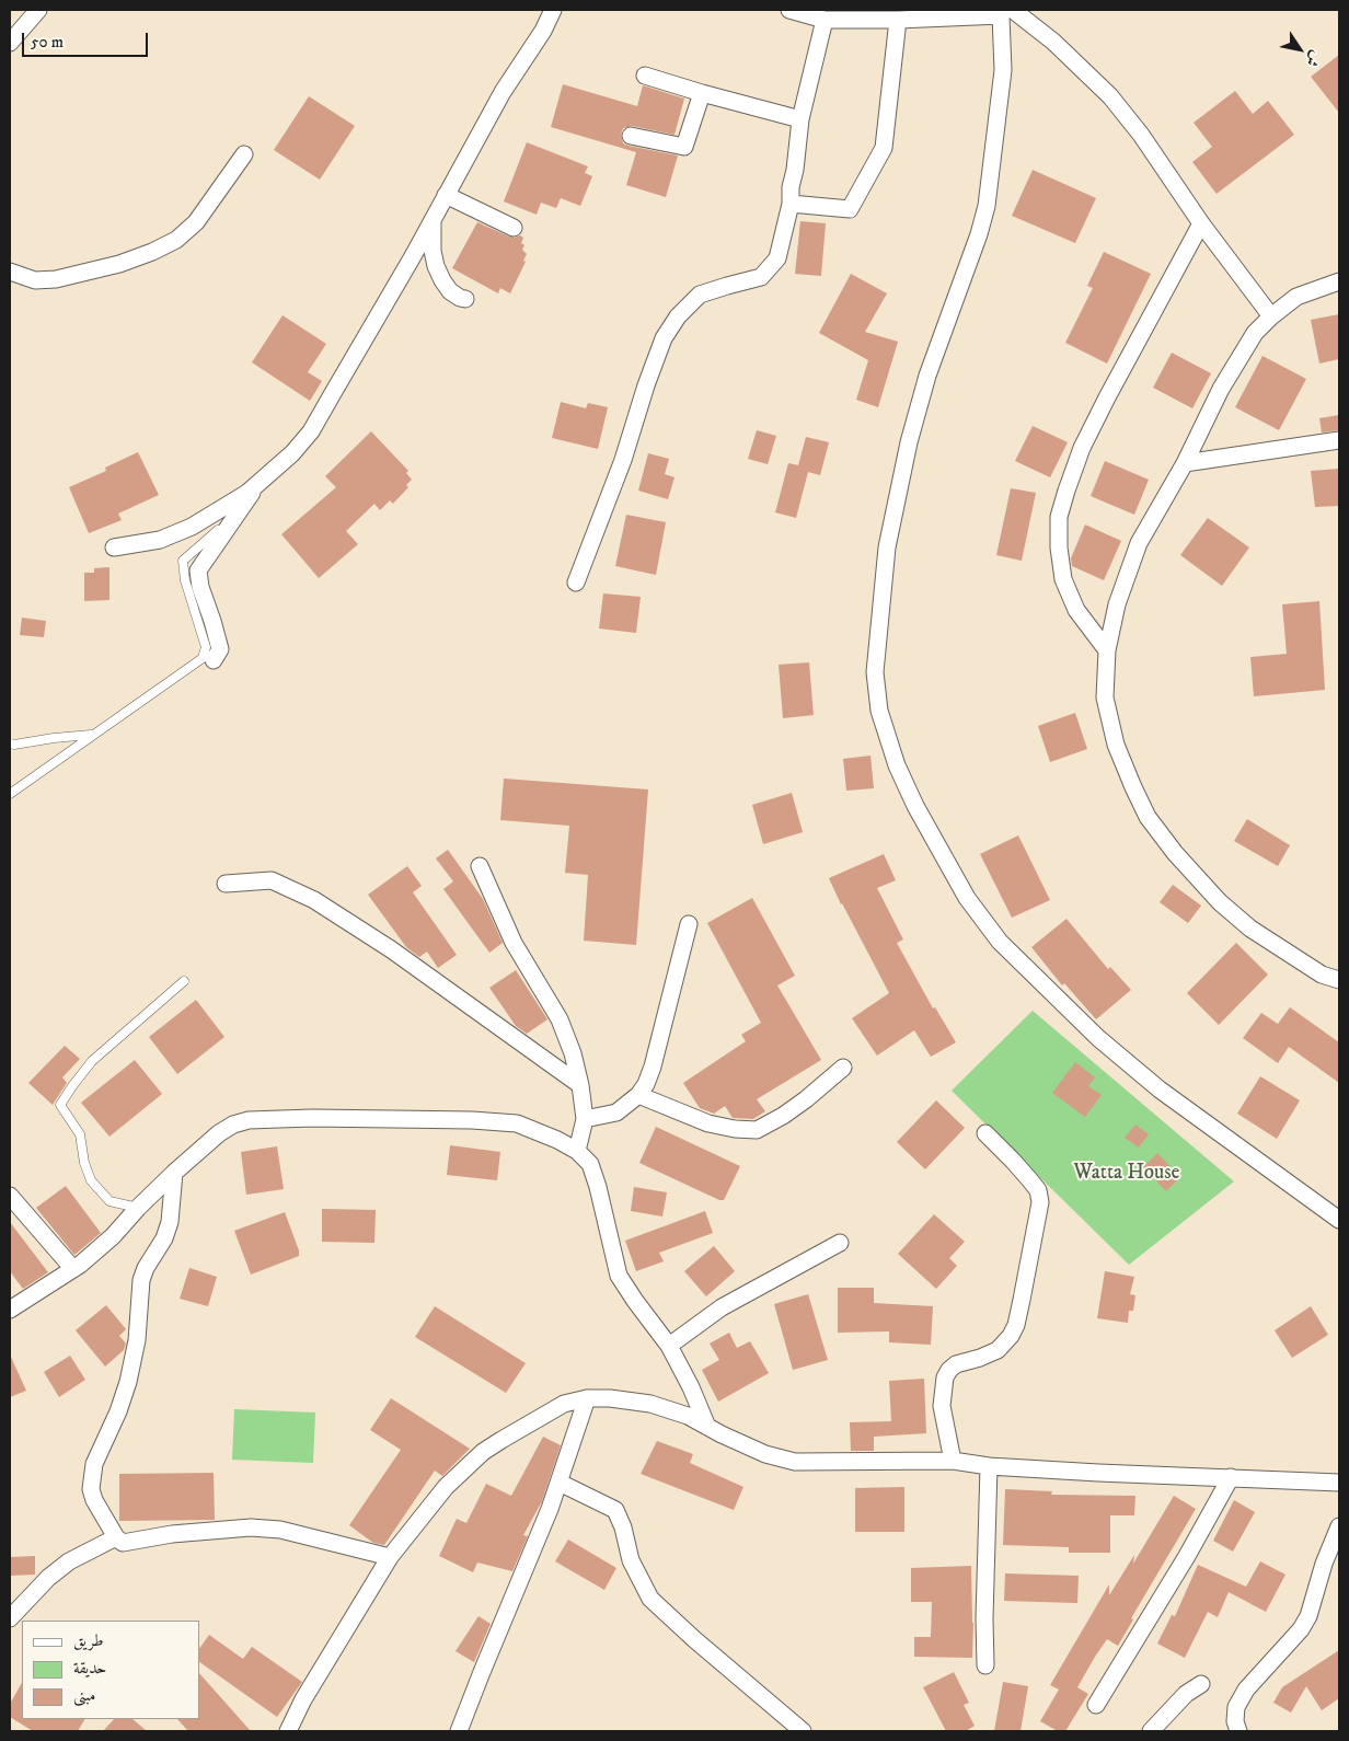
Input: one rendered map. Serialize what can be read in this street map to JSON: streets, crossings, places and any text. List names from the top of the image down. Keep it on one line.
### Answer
{"parks":["Watta House"],"legend":["طريق","حديقة","مبنى"],"scale_bar":"50 m","north":"bottom right"}
